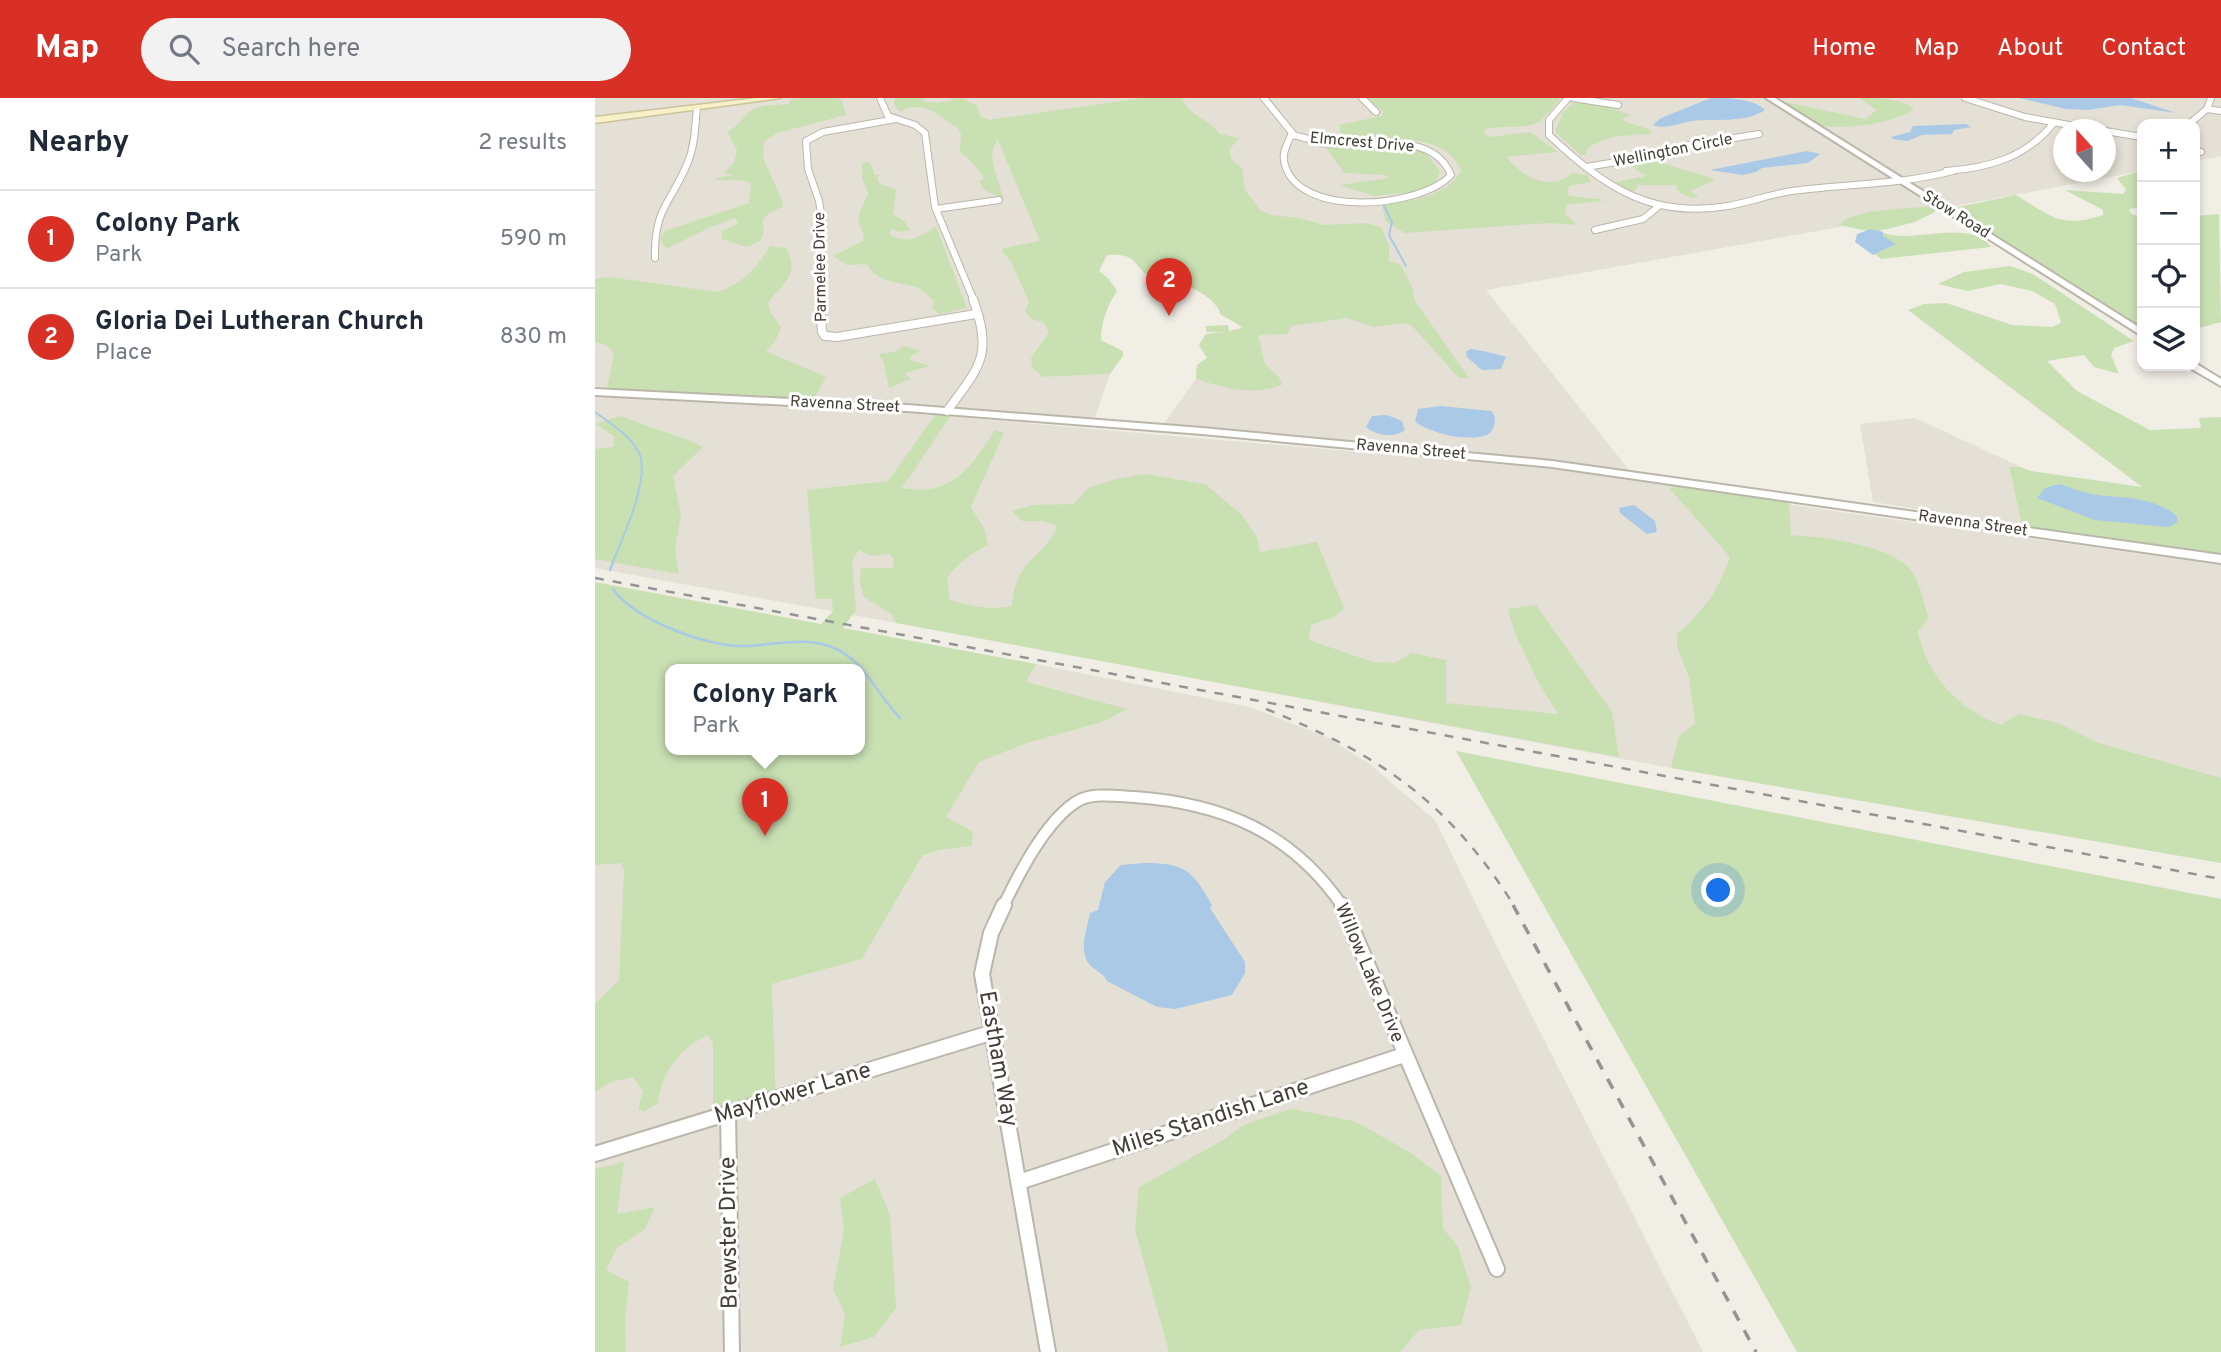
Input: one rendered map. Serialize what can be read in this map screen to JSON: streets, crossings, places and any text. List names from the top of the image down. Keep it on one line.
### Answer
{"streets":{"street":["Elmcrest Drive","Wellington Circle","Stow Road","Parmelee Drive","Ravenna Street","Willow Lake Drive","Eastham Way","Mayflower Lane","Miles Standish Lane","Brewster Drive"]},"crossings":[["Willow Lake Drive","Eastham Way"],["Willow Lake Drive","Miles Standish Lane"],["Eastham Way","Mayflower Lane"],["Eastham Way","Miles Standish Lane"],["Mayflower Lane","Brewster Drive"]],"north":"top","page":{"header":"Map","search":"Search here","nav":["Home","Map","About","Contact"],"heading":["Nearby","2 results"],"map_buttons":["+","−"],"list":[{"mark":"1","name":"Colony Park","note":"Park","value":"590 m"},{"mark":"2","name":"Gloria Dei Lutheran Church","note":"Place","value":"830 m"}],"pins":["2","1"],"popup":["Colony Park","Park"]}}
